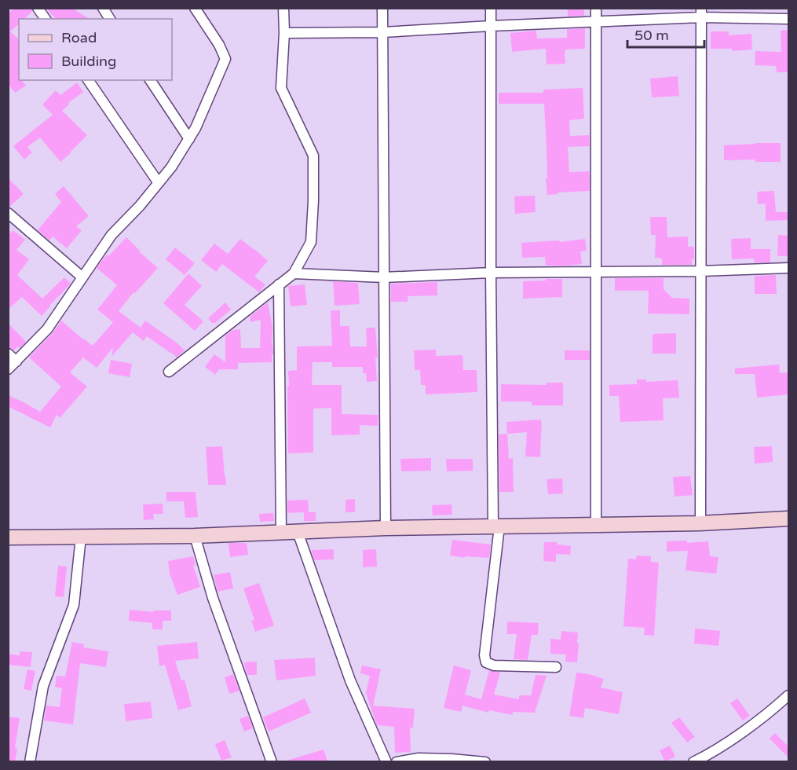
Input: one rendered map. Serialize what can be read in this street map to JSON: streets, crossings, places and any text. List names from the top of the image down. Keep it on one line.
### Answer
{"legend":["Road","Building"],"scale_bar":"50 m"}
